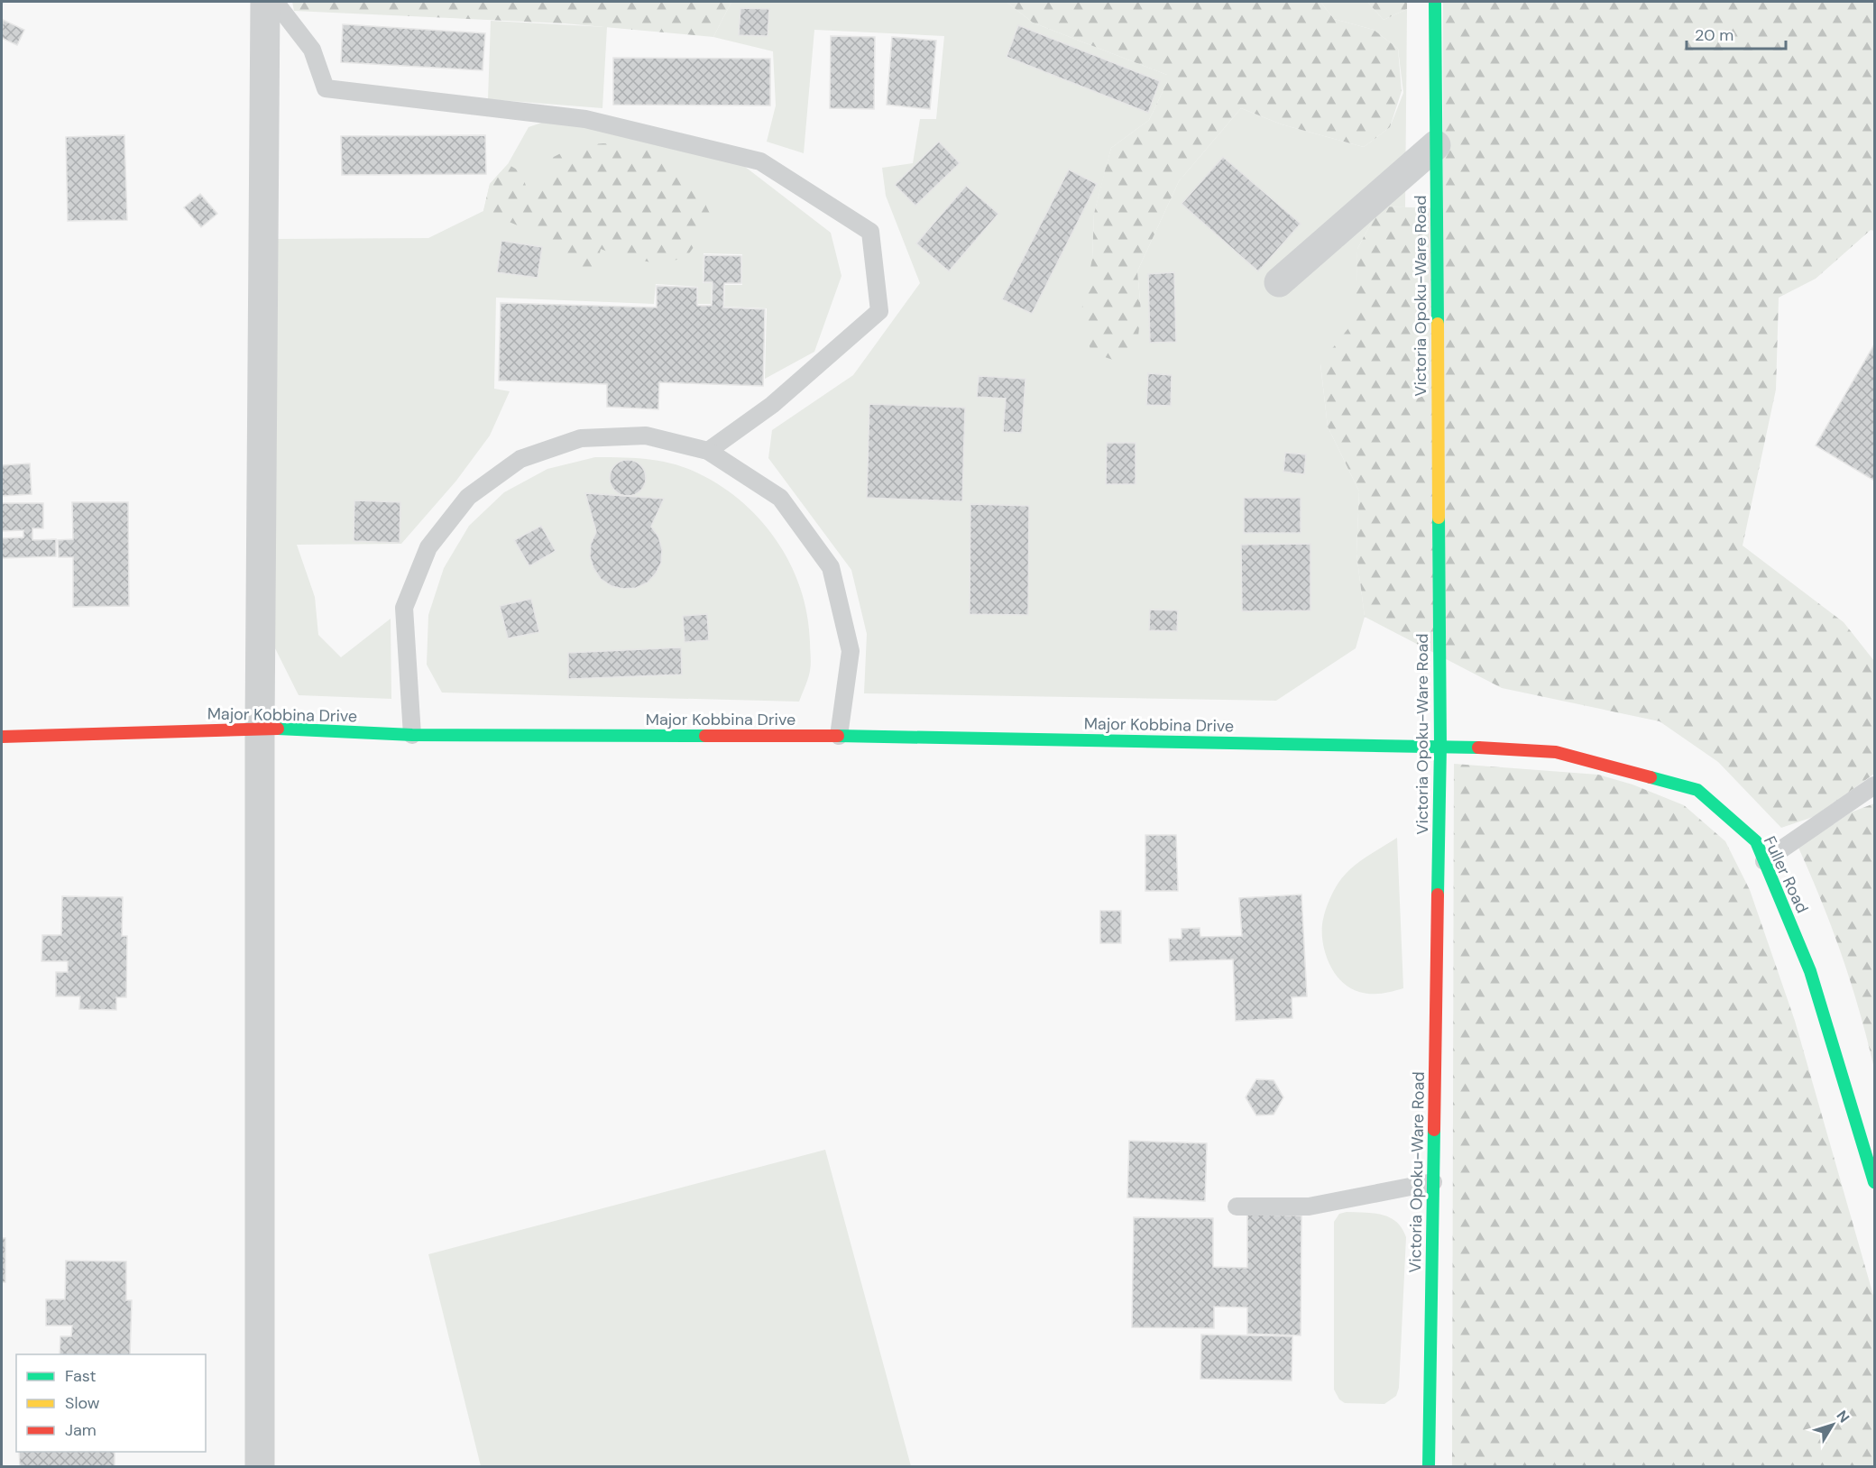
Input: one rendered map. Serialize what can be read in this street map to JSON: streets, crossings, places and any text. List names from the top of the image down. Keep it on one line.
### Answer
{"streets":{"street":["Victoria Opoku-Ware Road","Major Kobbina Drive","Fuller Road"]},"crossings":[["Victoria Opoku-Ware Road","Major Kobbina Drive"],["Victoria Opoku-Ware Road","Fuller Road"],["Major Kobbina Drive","Fuller Road"]],"legend":["Fast","Slow","Jam"],"scale_bar":"20 m","north":"top right"}
